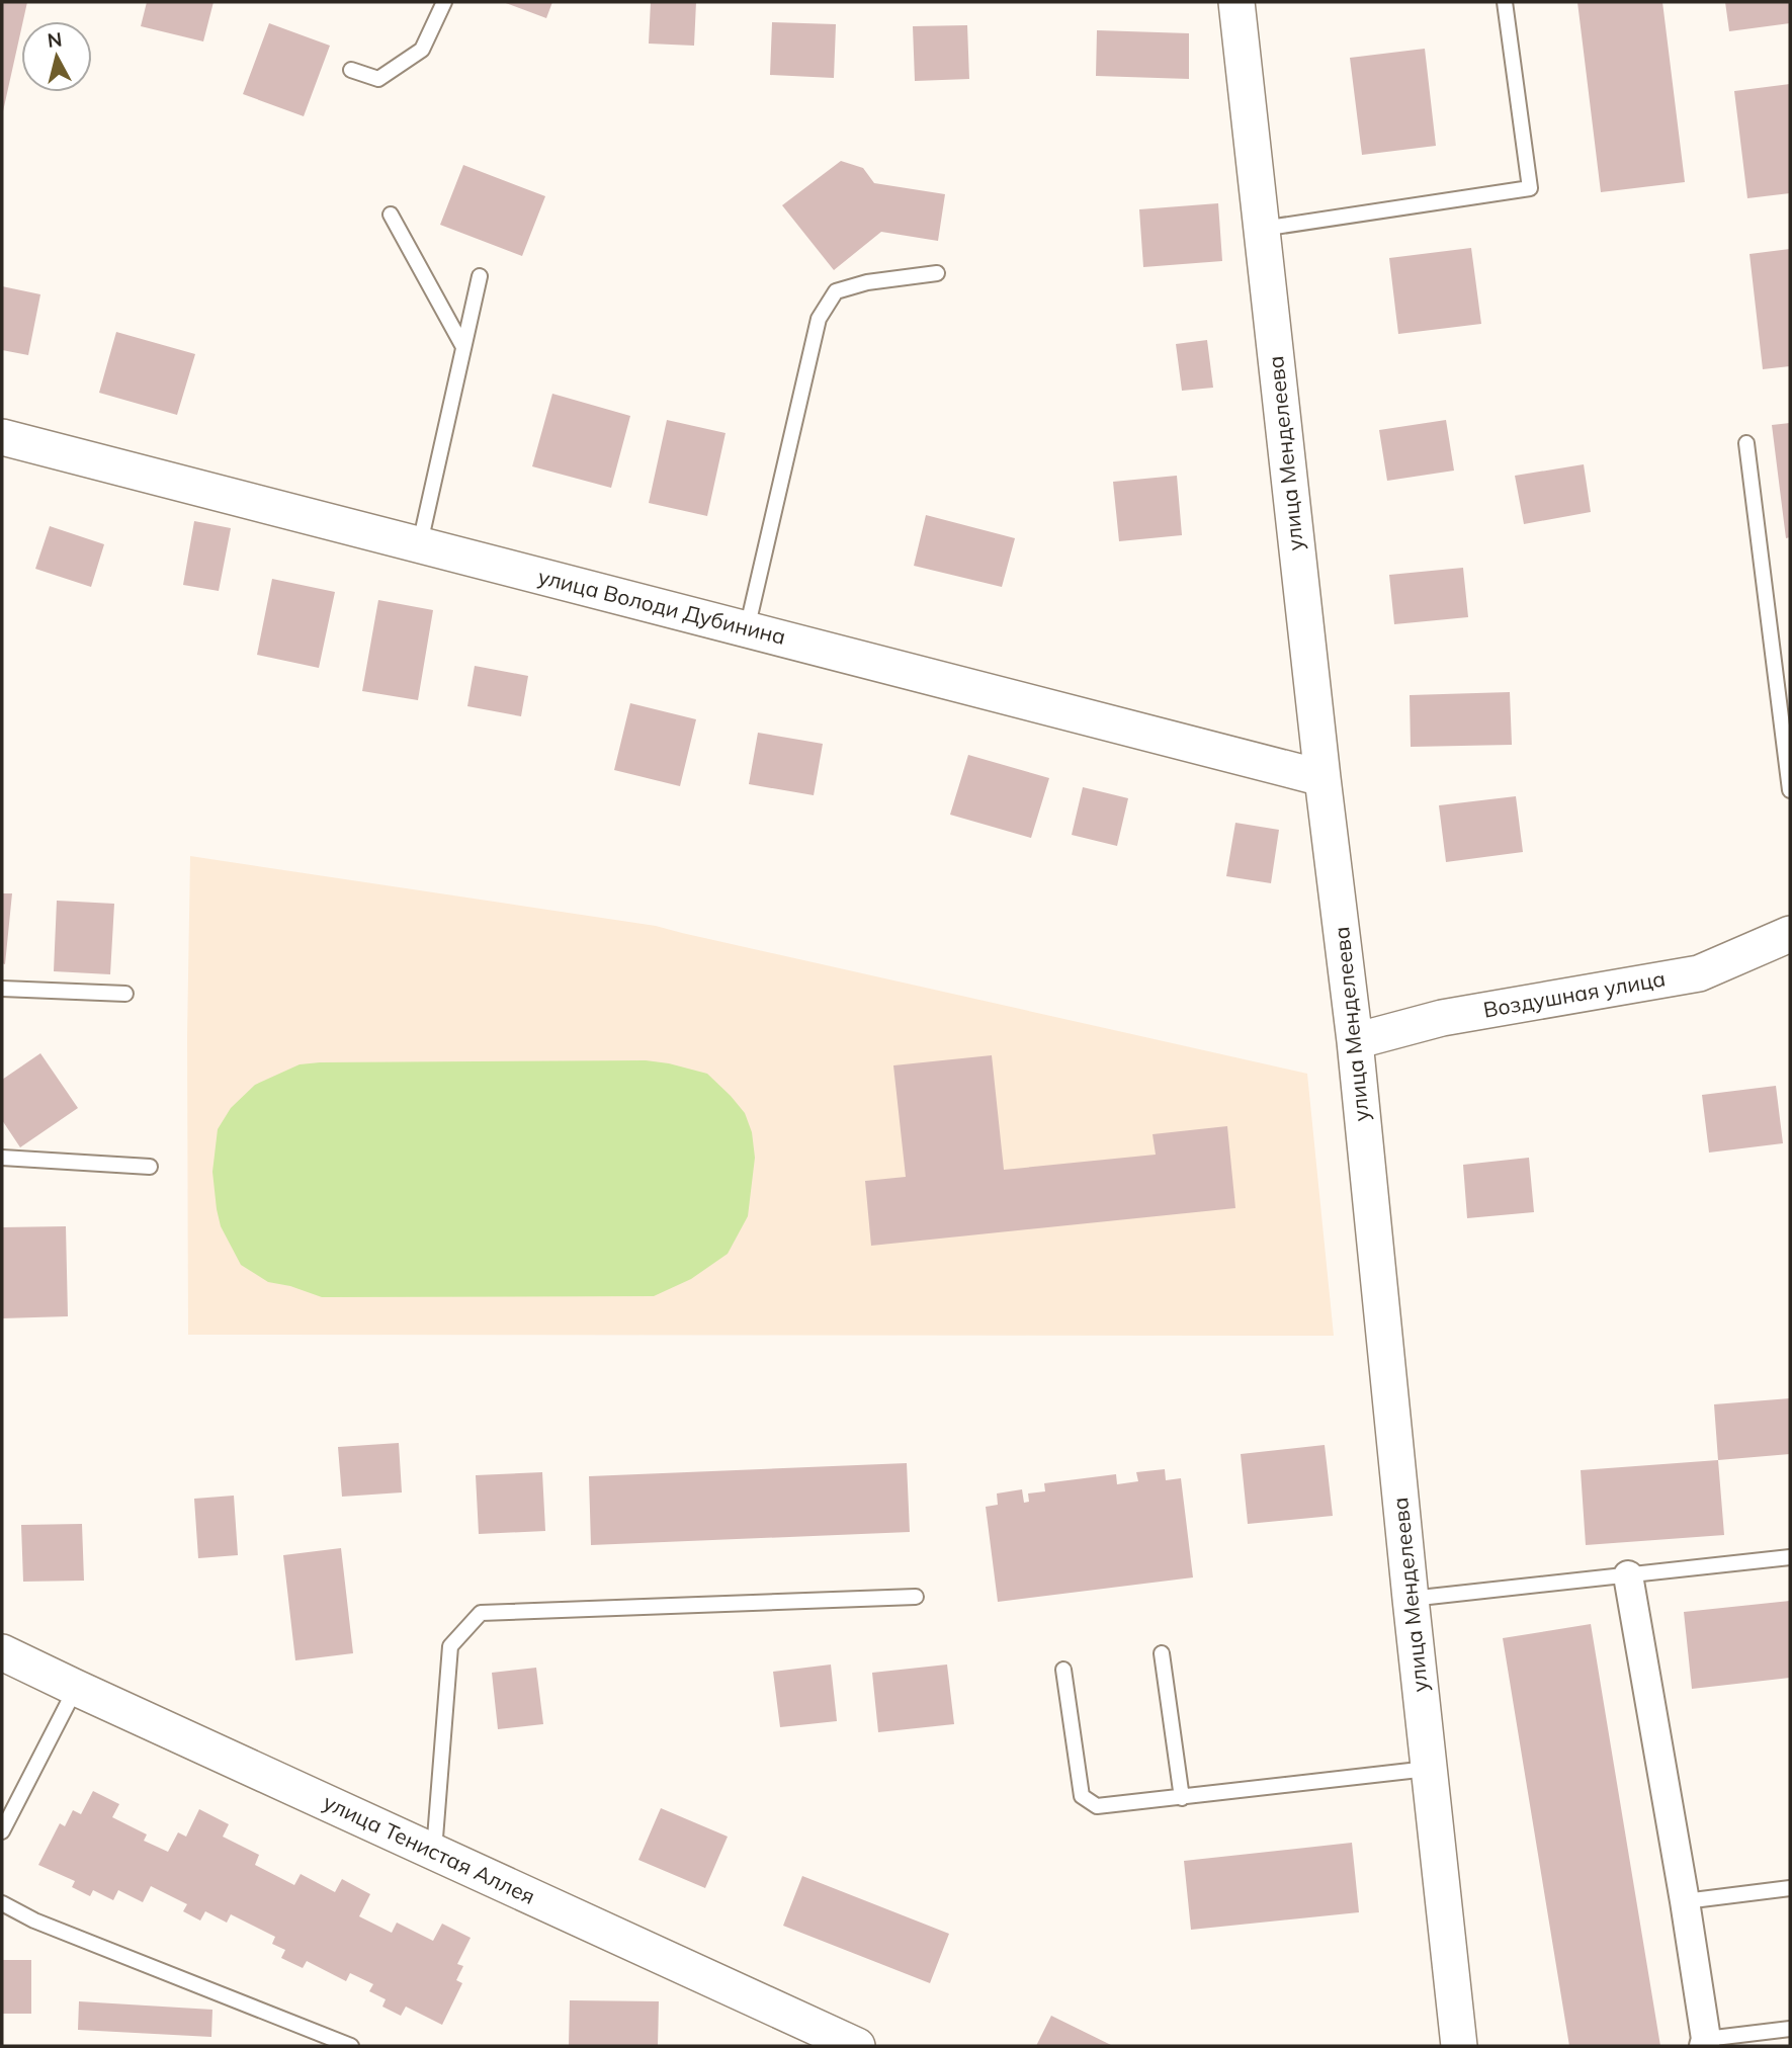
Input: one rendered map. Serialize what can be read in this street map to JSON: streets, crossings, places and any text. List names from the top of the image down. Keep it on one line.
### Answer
{"streets":{"street":["улица Менделеева","улица Володи Дубинина","Воздушная улица","улица Тенистая Аллея"]},"crossings":[["улица Менделеева","улица Володи Дубинина"],["улица Менделеева","Воздушная улица"]],"north":"top"}
